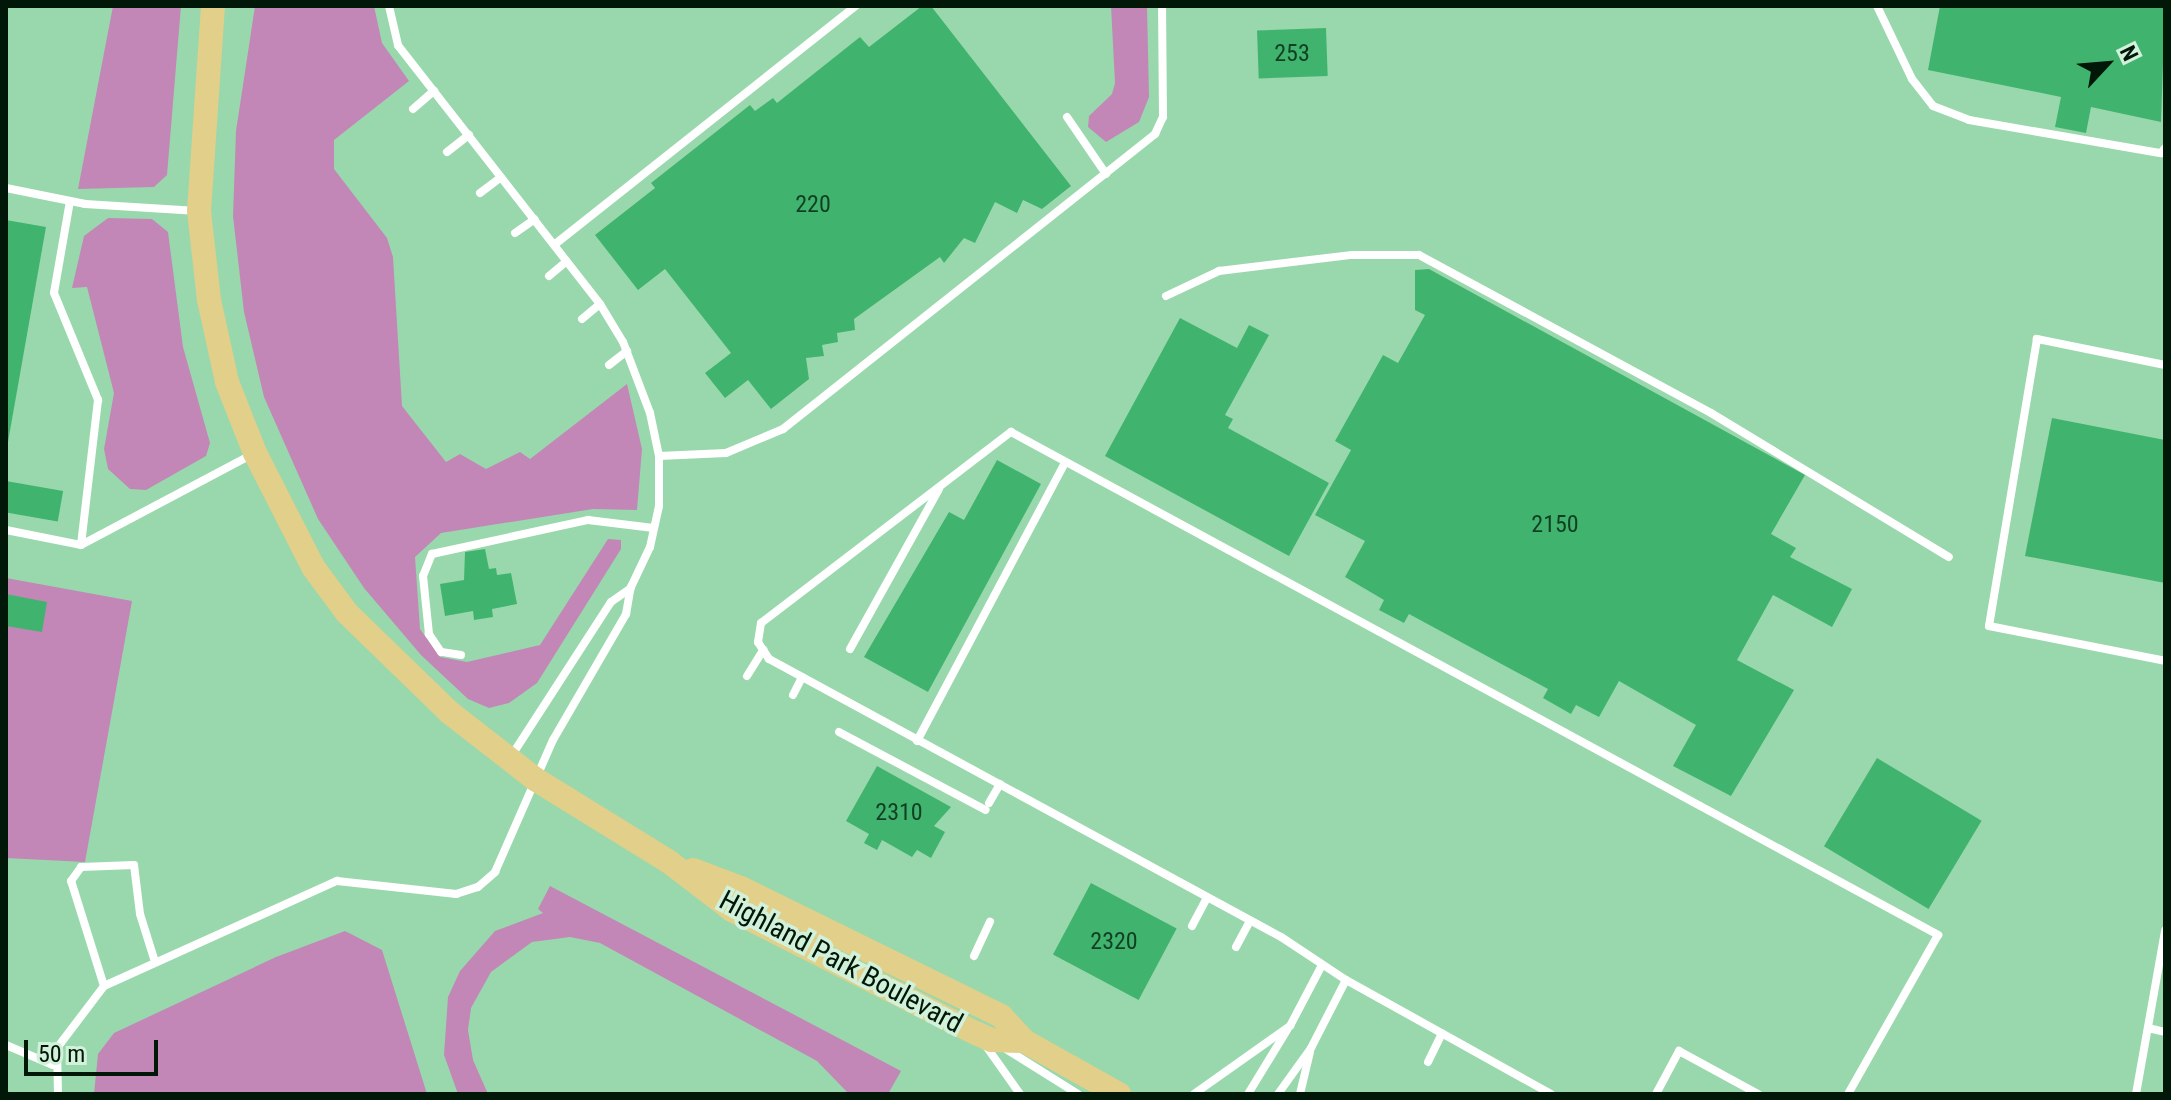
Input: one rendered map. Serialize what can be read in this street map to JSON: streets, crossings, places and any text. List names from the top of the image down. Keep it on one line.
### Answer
{"streets":{"main road":["Highland Park Boulevard"]},"house_numbers":["253","220","2150","2310","2320"],"scale_bar":"50 m","north":"top right"}
